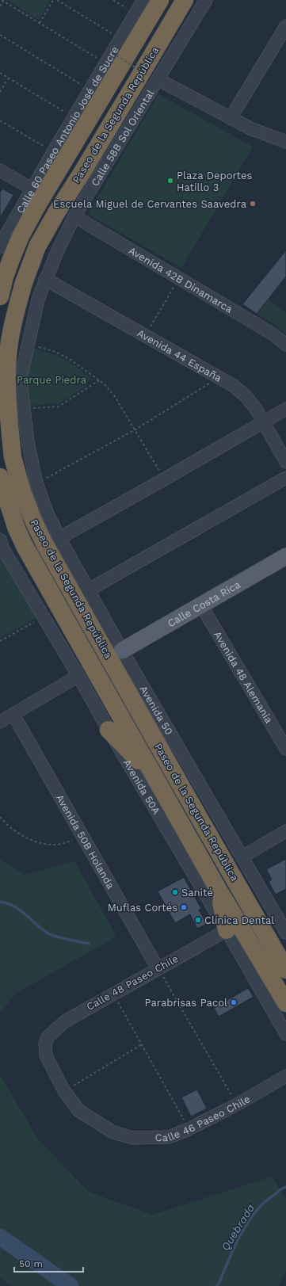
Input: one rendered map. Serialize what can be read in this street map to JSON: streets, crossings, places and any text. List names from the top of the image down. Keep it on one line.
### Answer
{"streets":{"highway":["Paseo de la Segunda República"],"main road":["Calle Costa Rica"],"street":["Calle 60 Paseo Antonio José de Sucre","Calle 58B Sol Oriental","Avenida 42B Dinamarca","Avenida 44 España","Avenida 48 Alemania","Avenida 50","Avenida 50A","Avenida 50B Holanda","Calle 48 Paseo Chile","Calle 46 Paseo Chile"]},"crossings":[["Calle 58B Sol Oriental","Avenida 42B Dinamarca"],["Calle 58B Sol Oriental","Avenida 44 España"],["Calle Costa Rica","Avenida 48 Alemania"],["Calle Costa Rica","Avenida 50"],["Avenida 50A","Calle 48 Paseo Chile"],["Avenida 50B Holanda","Calle 48 Paseo Chile"],["Calle 48 Paseo Chile","Calle 46 Paseo Chile"]],"water":["Quebrada"],"parks":["Parque Piedra"],"places":["Plaza Deportes Hatillo 3","Escuela Miguel de Cervantes Saavedra","Sanité","Muflas Cortés","Clínica Dental","Parabrisas Pacol"],"scale_bar":"50 m"}
